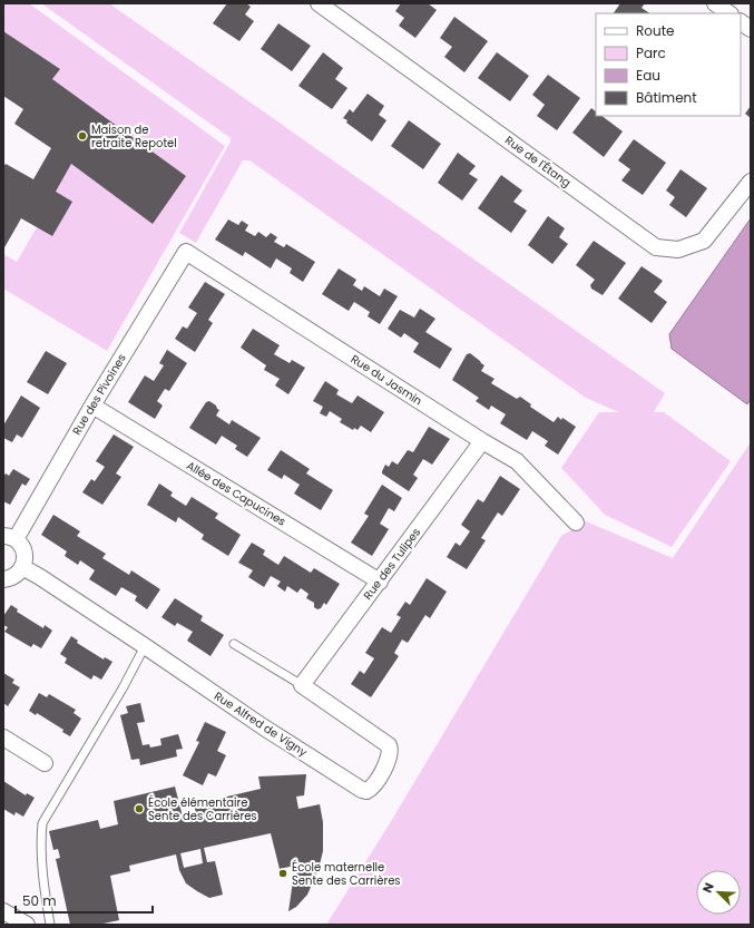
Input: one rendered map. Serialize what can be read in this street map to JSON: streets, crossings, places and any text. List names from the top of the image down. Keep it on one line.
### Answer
{"streets":{"street":["Rue de l'Étang","Rue du Jasmin","Rue des Pivoines","Allée des Capucines","Rue des Tulipes","Rue Alfred de Vigny"]},"crossings":[["Rue du Jasmin","Rue des Pivoines"],["Rue du Jasmin","Rue des Tulipes"],["Rue des Pivoines","Allée des Capucines"],["Allée des Capucines","Rue des Tulipes"],["Rue des Tulipes","Rue Alfred de Vigny"]],"places":["Maison de retraite Repotel","École élémentaire Sente des Carrières","École maternelle Sente des Carrières"],"legend":["Route","Parc","Eau","Bâtiment"],"scale_bar":"50 m","north":"top left"}
